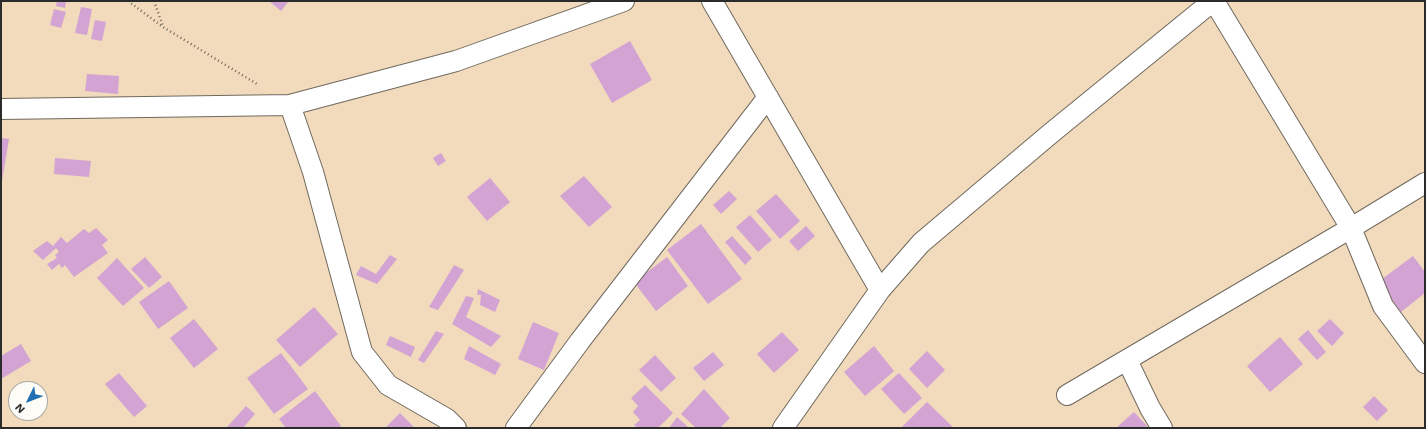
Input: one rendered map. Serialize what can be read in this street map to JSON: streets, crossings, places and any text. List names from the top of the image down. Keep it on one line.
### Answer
{"north":"bottom left"}
